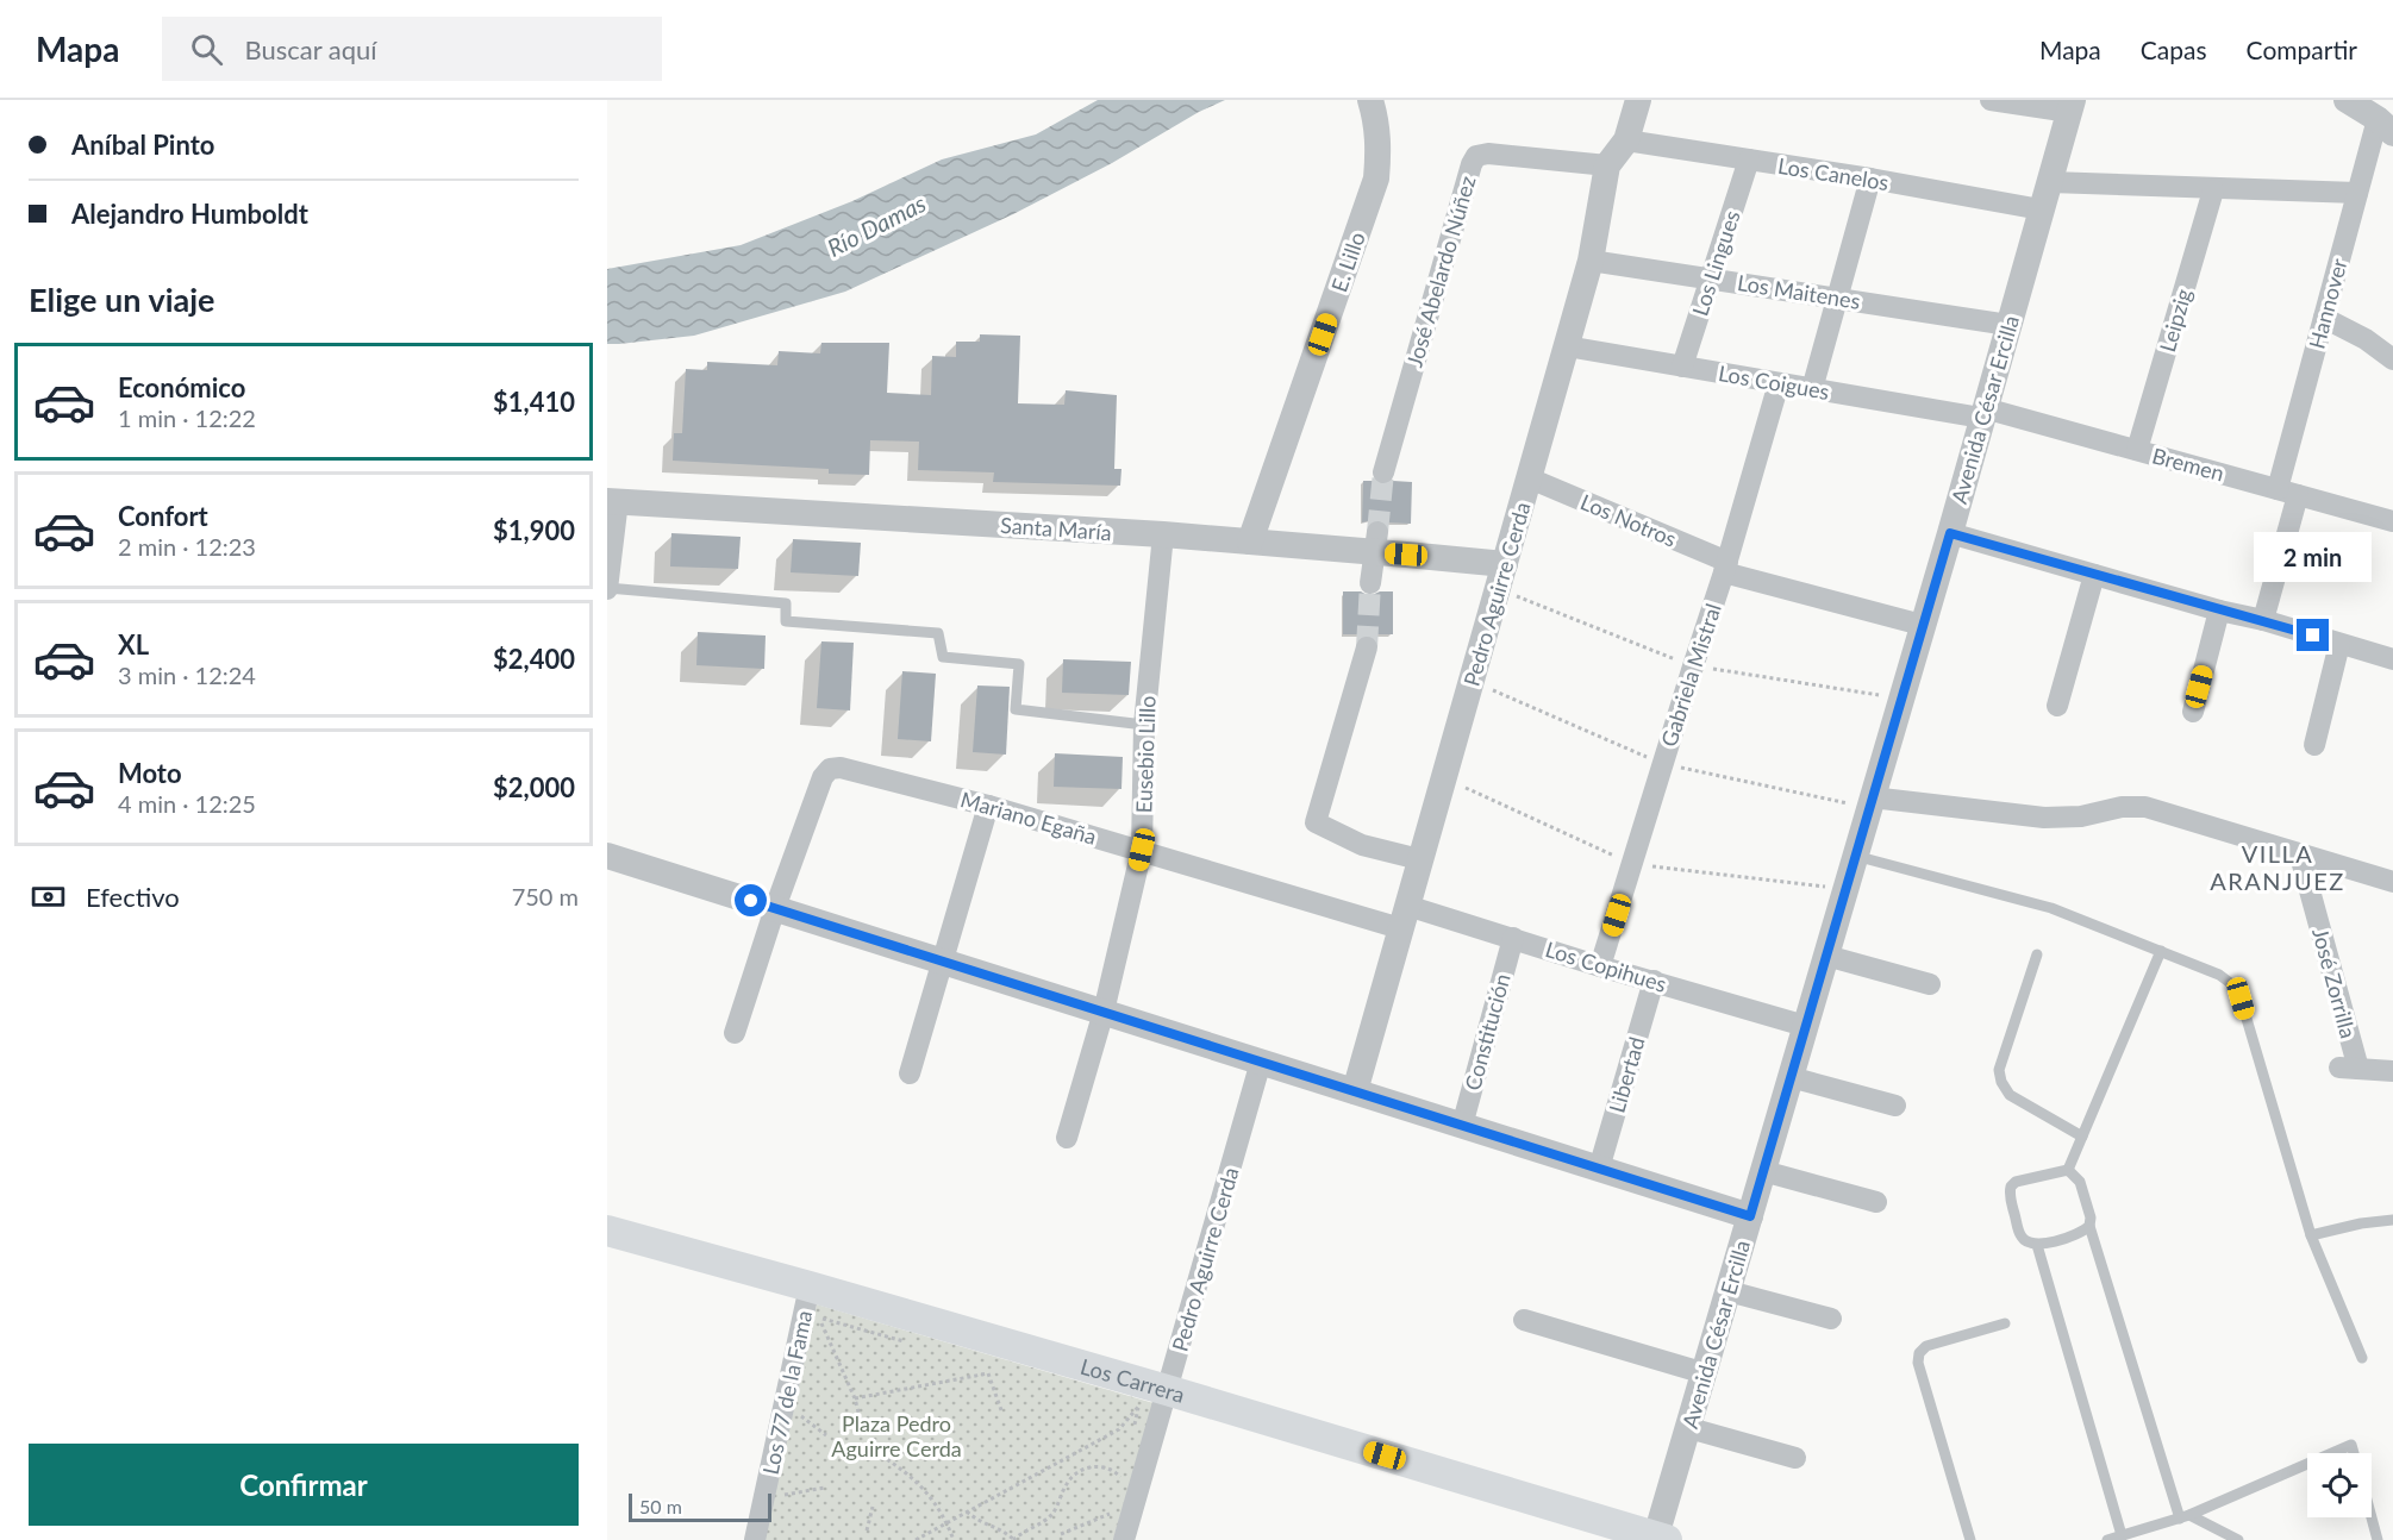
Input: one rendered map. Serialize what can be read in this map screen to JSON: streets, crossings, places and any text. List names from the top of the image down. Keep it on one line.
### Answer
{"streets":{"main road":["Los Carrera"],"street":["Los Canelos","E. Lillo","Los Lingues","José Abelardo Núñez","Los Maitenes","Hannover","Leipzig","Los Coigues","Avenida César Ercilla","Bremen","Los Notros","Santa María","Pedro Aguirre Cerda","Gabriela Mistral","Eusebio Lillo","Mariano Egaña","Los Copihues","José Zorrilla","Constitución","Libertad","Los 77 de la Fama"]},"crossings":[["Los Canelos","Los Lingues"],["Los Canelos","Avenida César Ercilla"],["Los Canelos","Pedro Aguirre Cerda"],["E. Lillo","Santa María"],["Los Lingues","Los Maitenes"],["Los Lingues","Los Coigues"],["José Abelardo Núñez","Pedro Aguirre Cerda"],["Los Maitenes","Avenida César Ercilla"],["Los Maitenes","Pedro Aguirre Cerda"],["Hannover","Bremen"],["Leipzig","Bremen"],["Los Coigues","Avenida César Ercilla"],["Los Coigues","Bremen"],["Los Coigues","Pedro Aguirre Cerda"],["Los Coigues","Gabriela Mistral"],["Avenida César Ercilla","Bremen"],["Avenida César Ercilla","Los Notros"],["Avenida César Ercilla","Los Copihues"],["Avenida César Ercilla","Los Carrera"],["Los Notros","Pedro Aguirre Cerda"],["Los Notros","Gabriela Mistral"],["Santa María","Pedro Aguirre Cerda"],["Santa María","Eusebio Lillo"],["Pedro Aguirre Cerda","Mariano Egaña"],["Pedro Aguirre Cerda","Los Copihues"],["Pedro Aguirre Cerda","Los Carrera"],["Gabriela Mistral","Los Copihues"],["Eusebio Lillo","Mariano Egaña"],["Mariano Egaña","Los Copihues"],["Los Copihues","Constitución"],["Los Copihues","Libertad"],["Los Carrera","Los 77 de la Fama"]],"districts":["VILLA ARANJUEZ"],"water":["Río Damas"],"parks":["Plaza Pedro Aguirre Cerda"],"scale_bar":"50 m","page":{"header":"Mapa","search":"Buscar aquí","nav":["Mapa","Capas","Compartir"],"banner":["Aníbal Pinto","Alejandro Humboldt"],"heading":"Elige un viaje","list":[{"name":"Económico","note":"1 min · 12:22","value":"$1,410"},{"name":"Confort","note":"2 min · 12:23","value":"$1,900"},{"name":"XL","note":"3 min · 12:24","value":"$2,400"},{"name":"Moto","note":"4 min · 12:25","value":"$2,000"}],"bubble":"2 min","pay":["Efectivo","750 m"],"buttons":"Confirmar","scale":"50 m"}}
